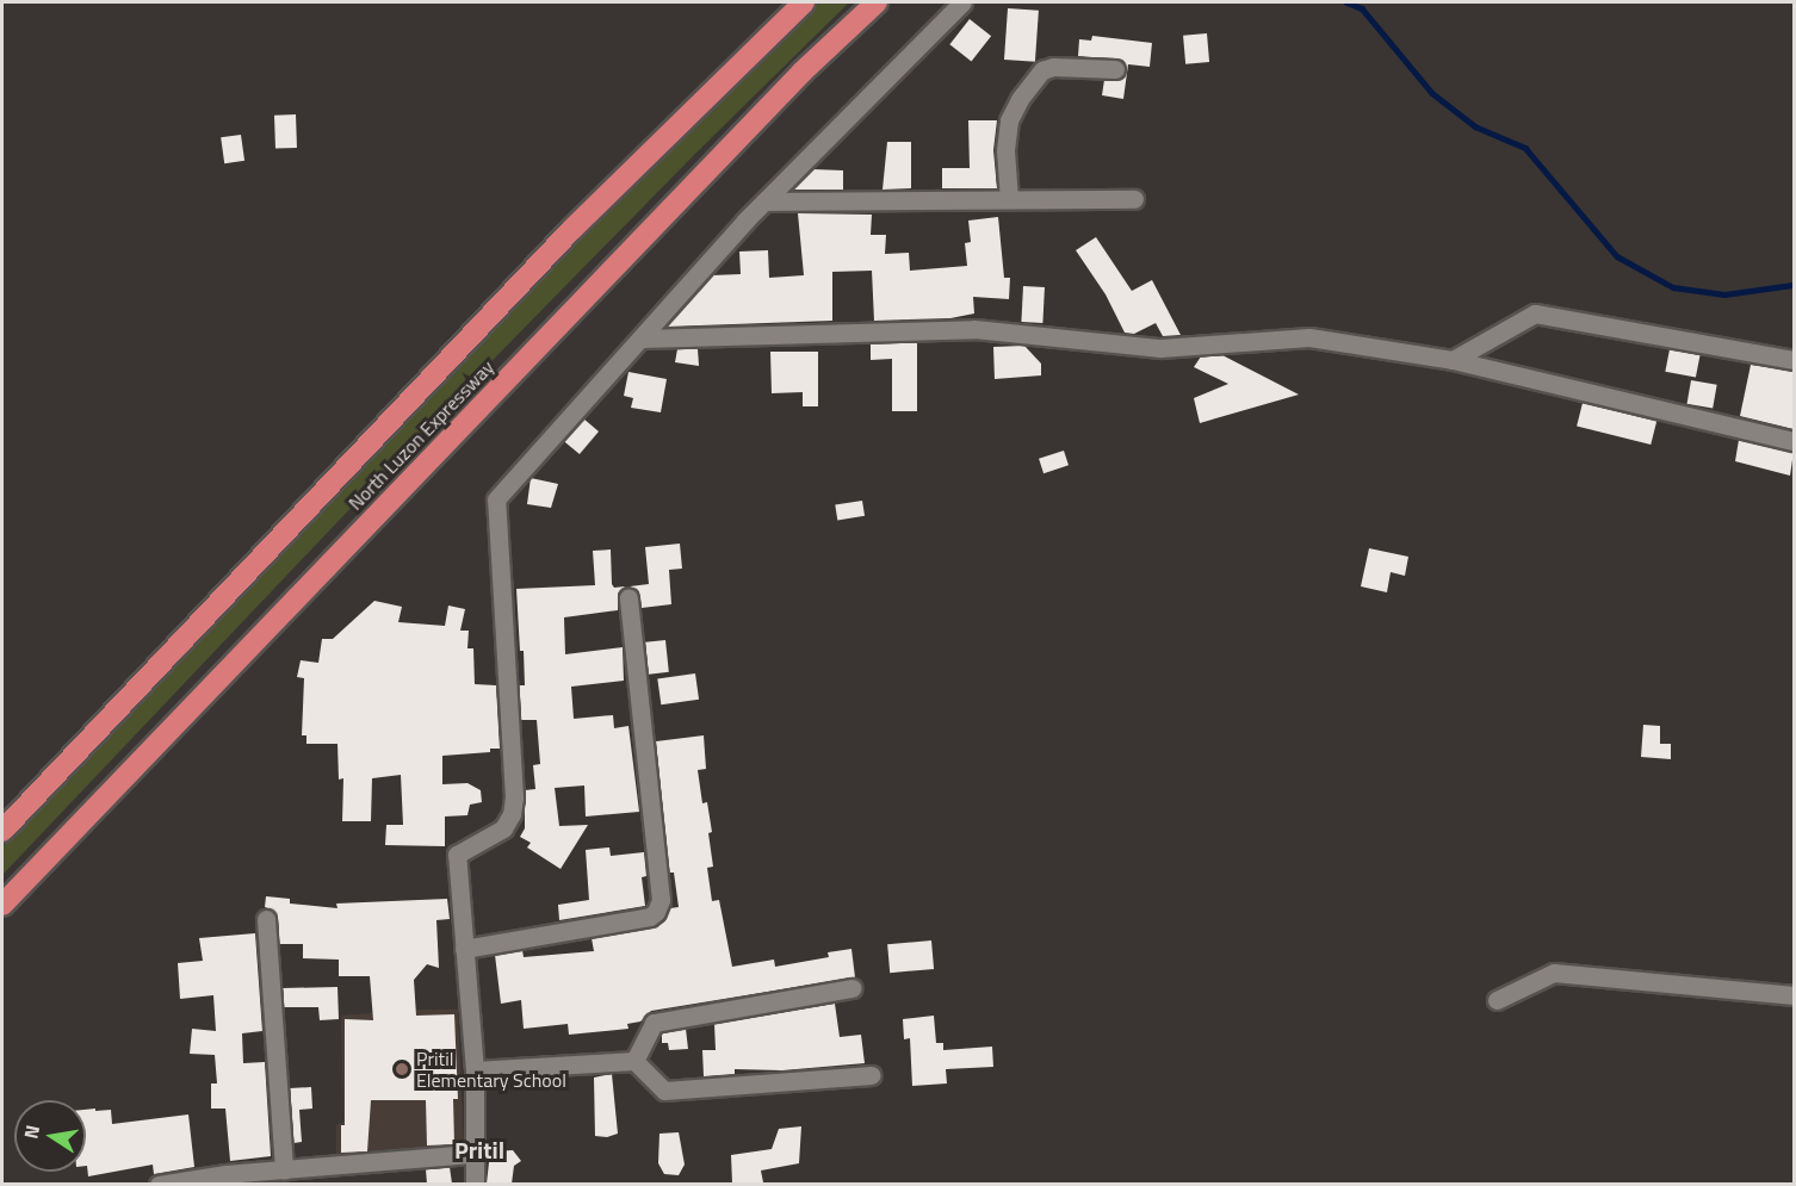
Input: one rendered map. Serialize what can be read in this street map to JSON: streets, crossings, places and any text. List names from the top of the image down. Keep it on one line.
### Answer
{"streets":{"highway":["North Luzon Expressway"]},"districts":["Pritil"],"places":["Pritil Elementary School"],"north":"left"}
